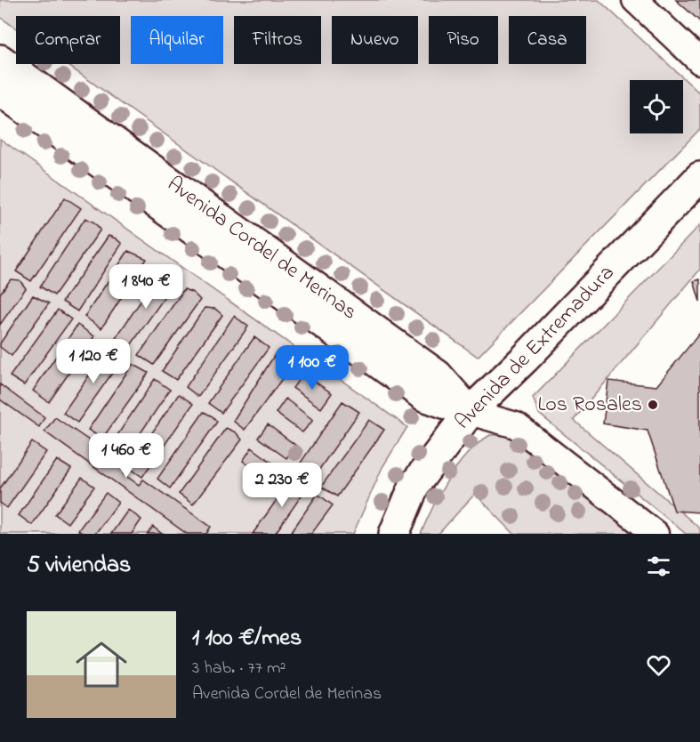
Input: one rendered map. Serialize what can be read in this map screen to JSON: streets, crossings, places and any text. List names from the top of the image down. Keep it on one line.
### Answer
{"streets":{"main road":["Avenida Cordel de Merinas","Avenida de Extremadura"]},"crossings":[["Avenida Cordel de Merinas","Avenida de Extremadura"]],"places":["Los Rosales"],"page":{"chip":["Comprar","Alquilar","Filtros","Nuevo","Piso","Casa"],"price":["1 840 €","1 120 €","1 100 €","1 460 €","2 230 €"],"heading":"5 viviendas","list":[{"name":"1 100 €/mes","note":"3 hab. · 77 m² · Avenida Cordel de Merinas"}]}}
